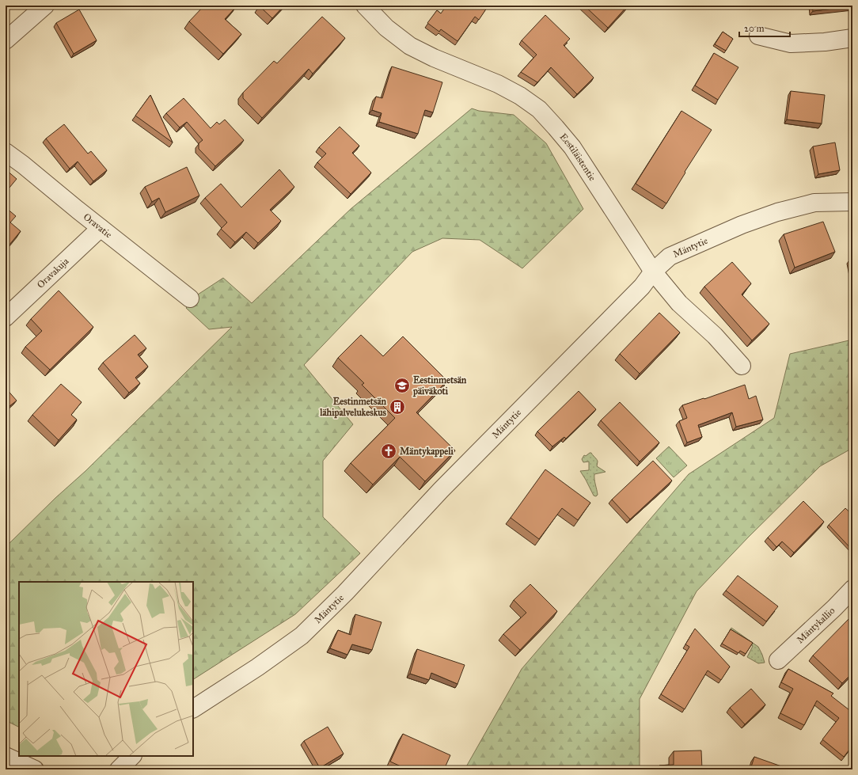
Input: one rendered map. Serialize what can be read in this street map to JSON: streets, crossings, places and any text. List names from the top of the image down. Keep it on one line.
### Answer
{"streets":{"street":["Eestiläistentie","Oravatie","Mäntytie","Oravakuja","Mäntykallio"]},"crossings":[["Eestiläistentie","Mäntytie"],["Oravatie","Oravakuja"]],"places":{"school or university":["Eestinmetsän päiväkoti"],"building":["Eestinmetsän lähipalvelukeskus"],"church":["Mäntykappeli"]},"scale_bar":"20 m"}
